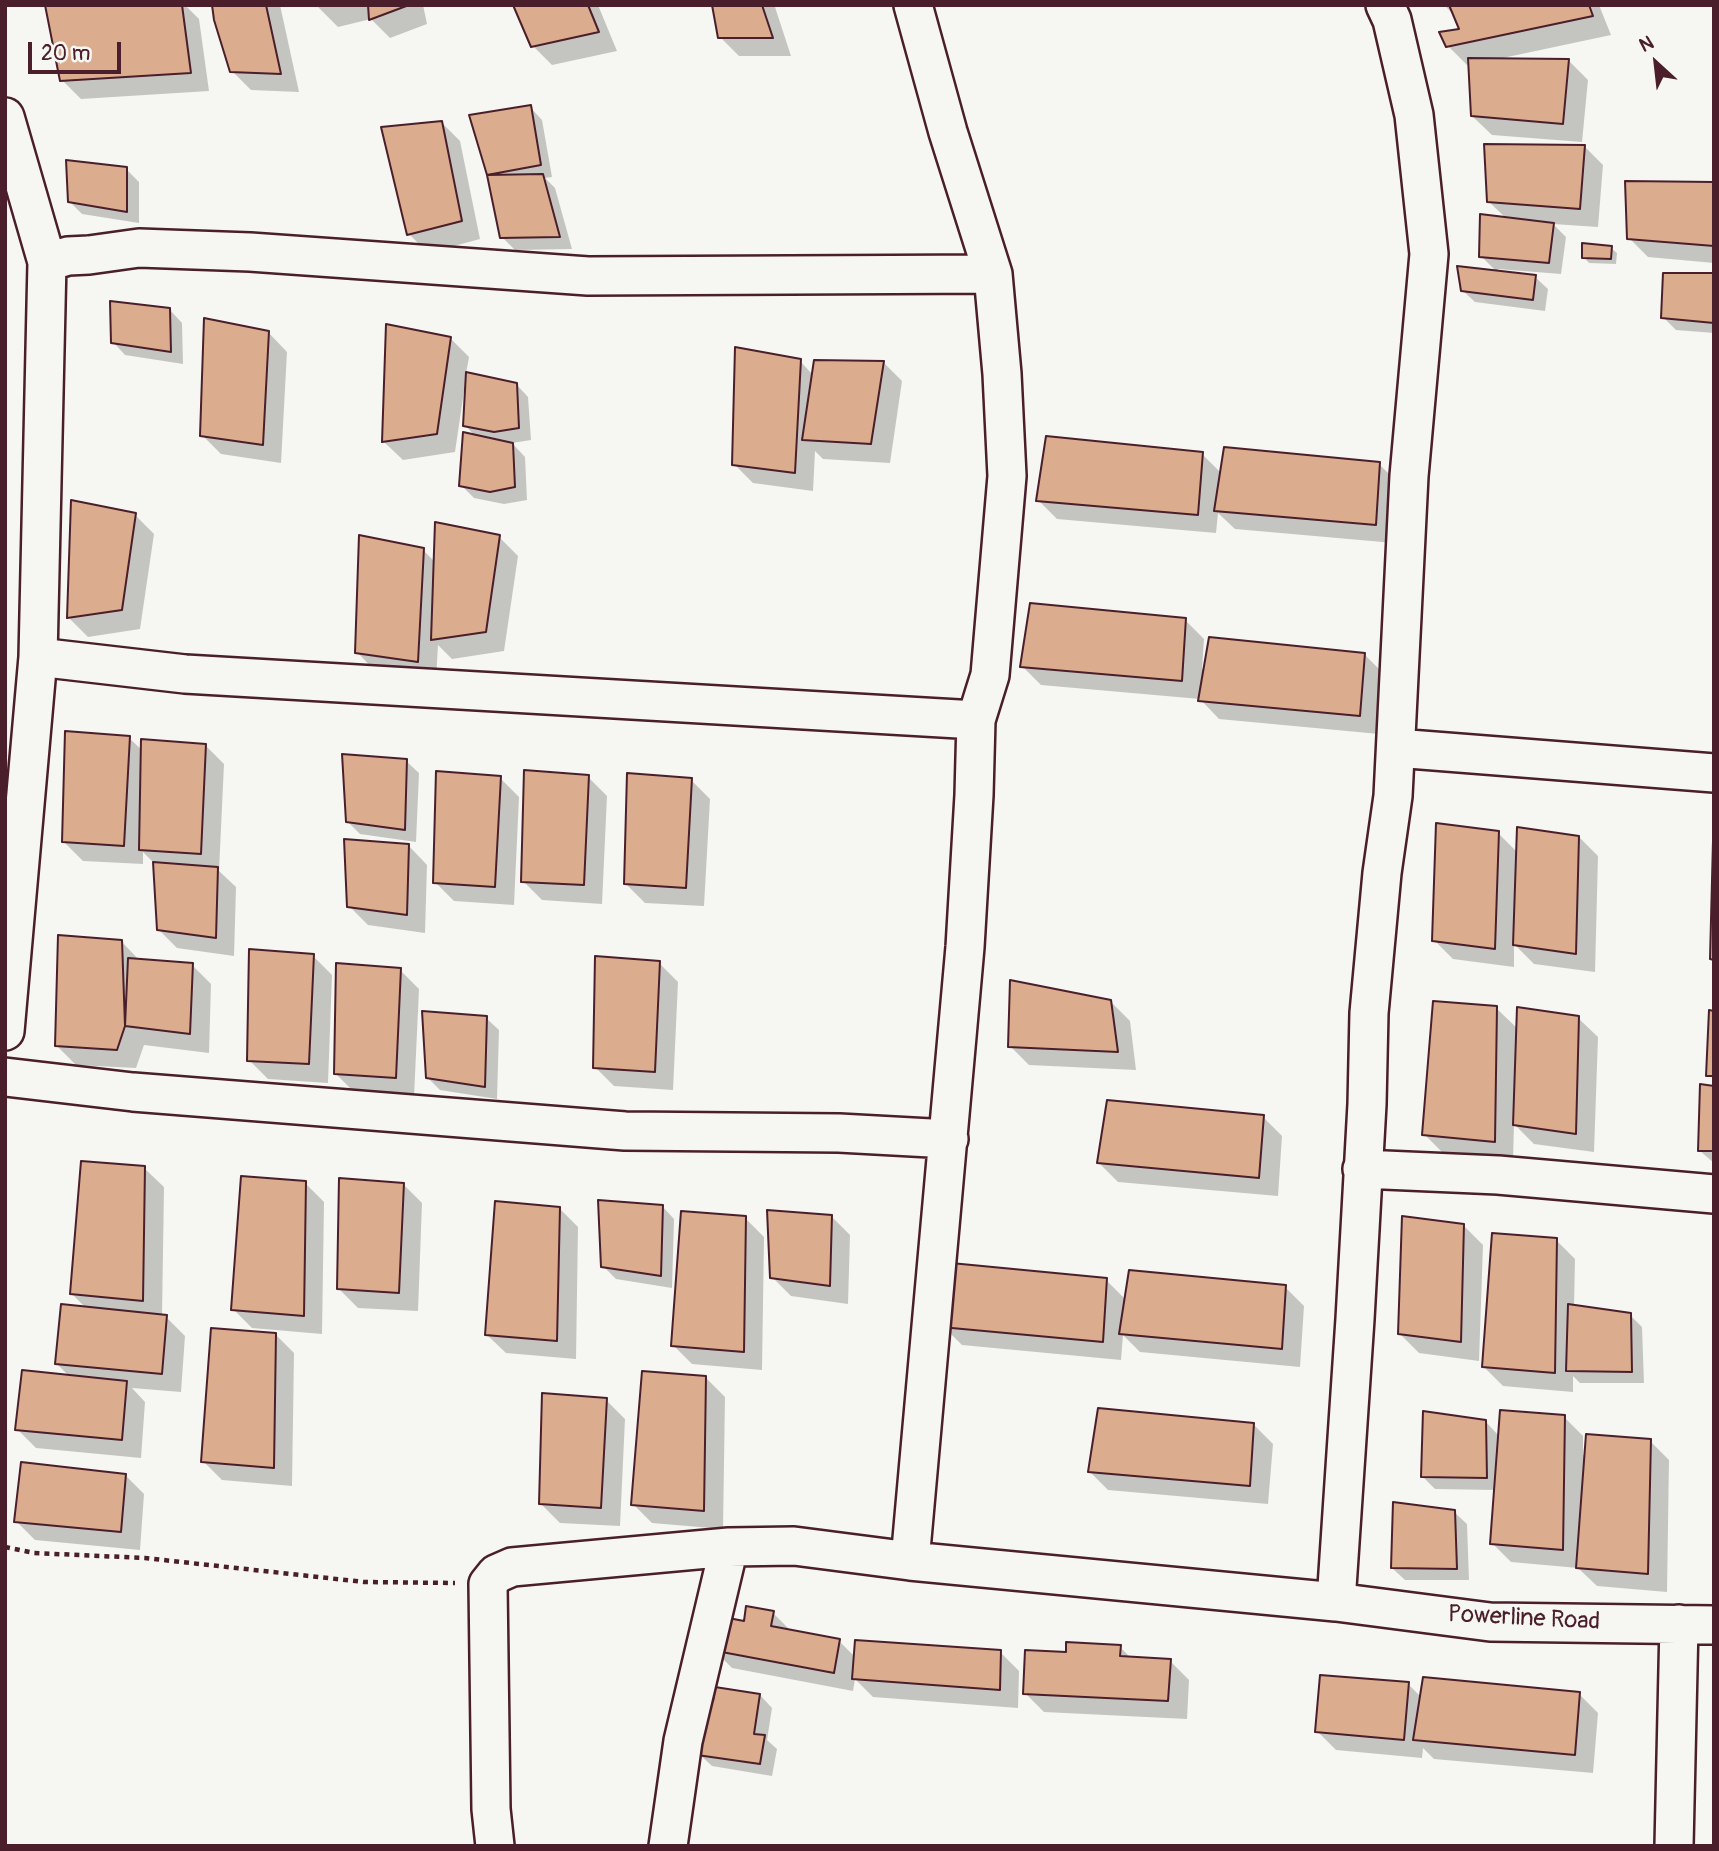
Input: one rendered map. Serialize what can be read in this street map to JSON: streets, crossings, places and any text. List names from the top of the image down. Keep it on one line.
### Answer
{"streets":{"street":["Powerline Road"]},"scale_bar":"20 m","north":"top left"}
